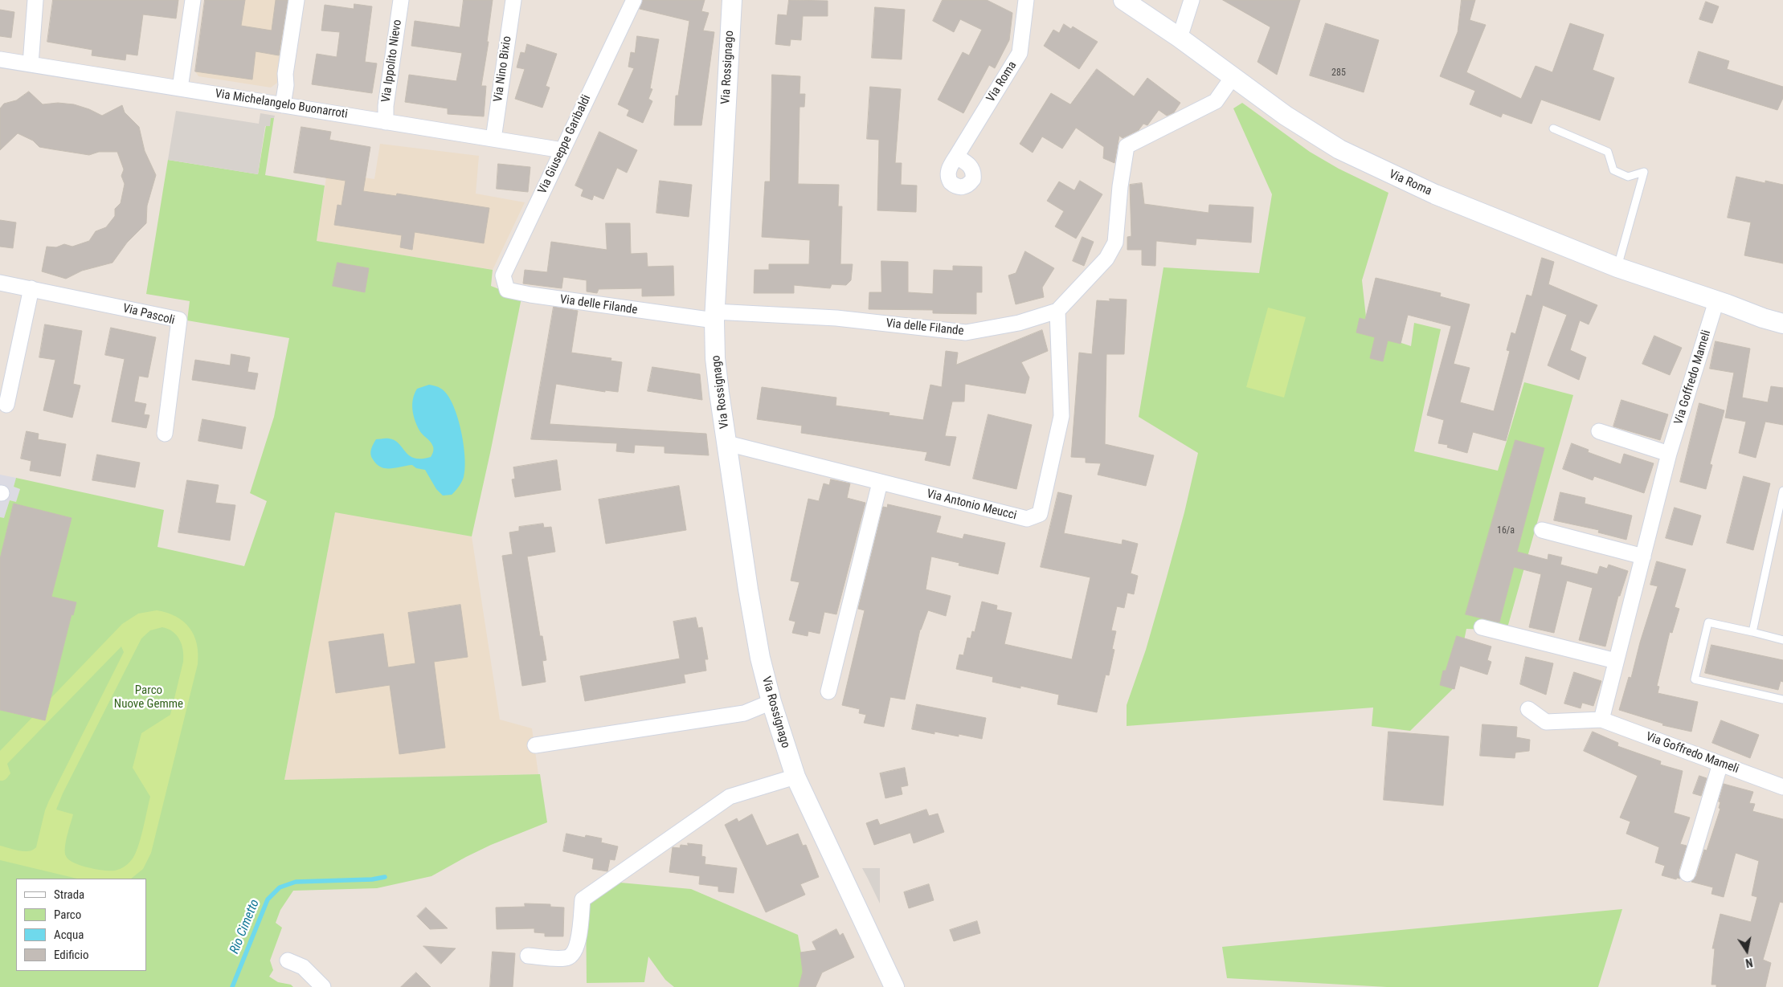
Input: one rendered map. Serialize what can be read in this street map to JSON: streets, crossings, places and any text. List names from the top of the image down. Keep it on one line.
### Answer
{"streets":{"street":["Via Ippolito Nievo","Via Rossignago","Via Nino Bixio","Via Roma","Via Michelangelo Buonarroti","Via Giuseppe Garibaldi","Via delle Filande","Via Pascoli","Via Goffredo Mameli","Via Antonio Meucci"]},"crossings":[["Via Ippolito Nievo","Via Michelangelo Buonarroti"],["Via Rossignago","Via delle Filande"],["Via Rossignago","Via Antonio Meucci"],["Via Nino Bixio","Via Michelangelo Buonarroti"],["Via Roma","Via delle Filande"],["Via Roma","Via Goffredo Mameli"],["Via Michelangelo Buonarroti","Via Giuseppe Garibaldi"],["Via Giuseppe Garibaldi","Via delle Filande"],["Via delle Filande","Via Antonio Meucci"]],"water":["Rio Cimetto"],"parks":["Parco Nuove Gemme"],"house_numbers":["285","16/a"],"legend":["Strada","Parco","Acqua","Edificio"],"north":"bottom"}
